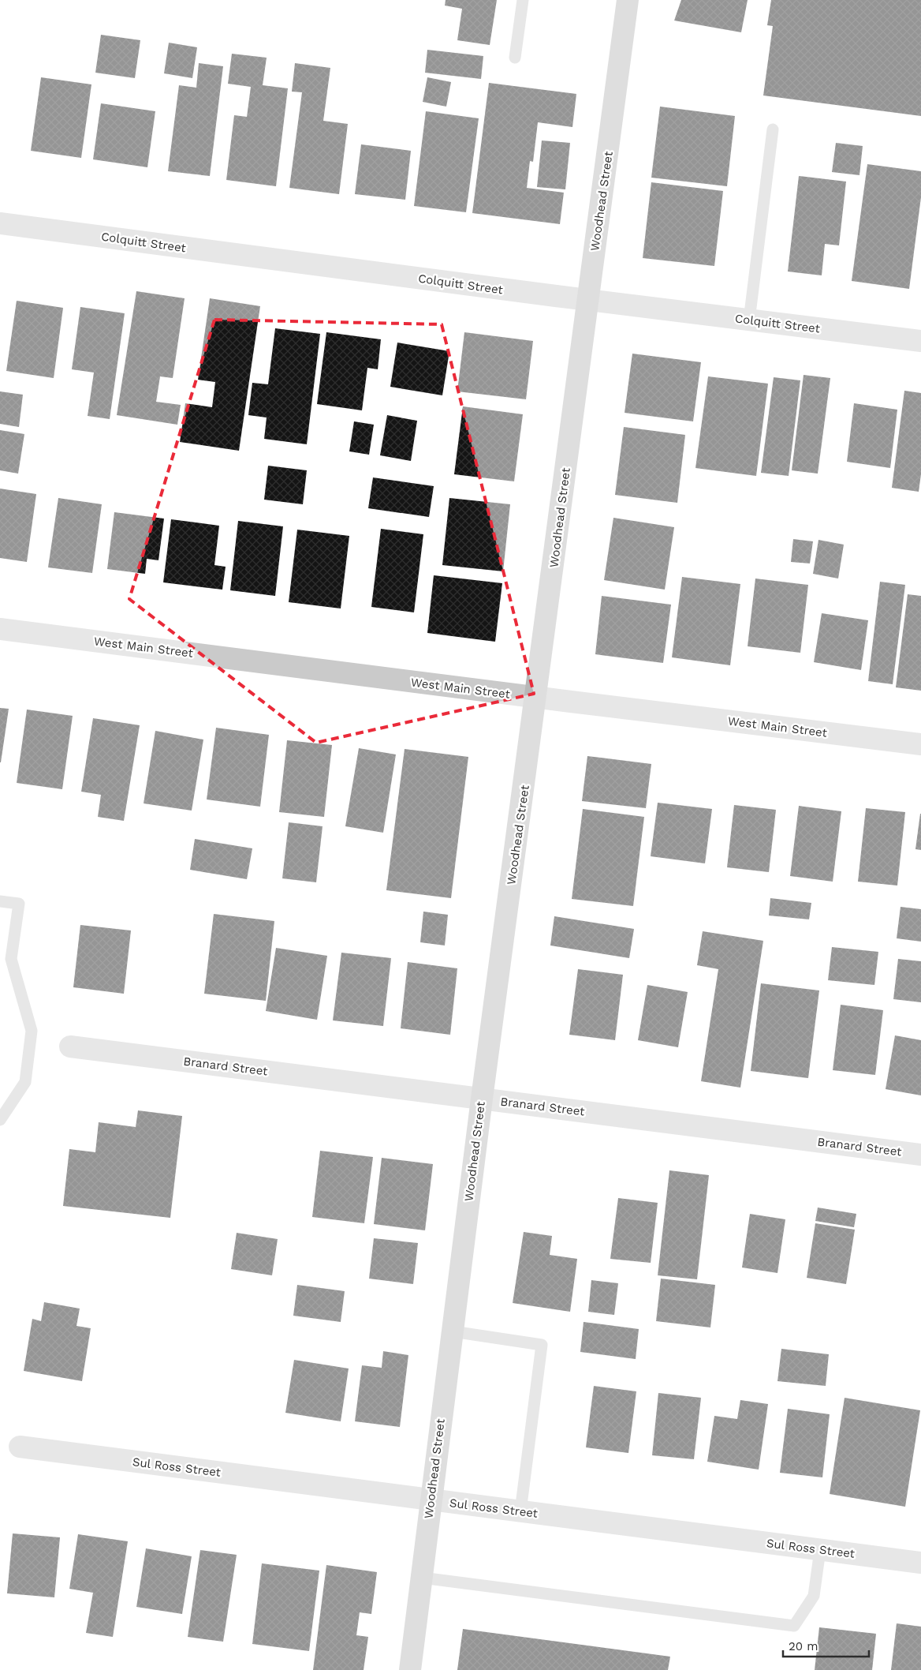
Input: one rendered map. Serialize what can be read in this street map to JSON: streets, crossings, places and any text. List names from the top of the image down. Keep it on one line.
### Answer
{"streets":{"street":["Woodhead Street","Colquitt Street","West Main Street","Branard Street","Sul Ross Street"]},"crossings":[["Woodhead Street","Colquitt Street"],["Woodhead Street","West Main Street"],["Woodhead Street","Branard Street"],["Woodhead Street","Sul Ross Street"]],"scale_bar":"20 m"}
